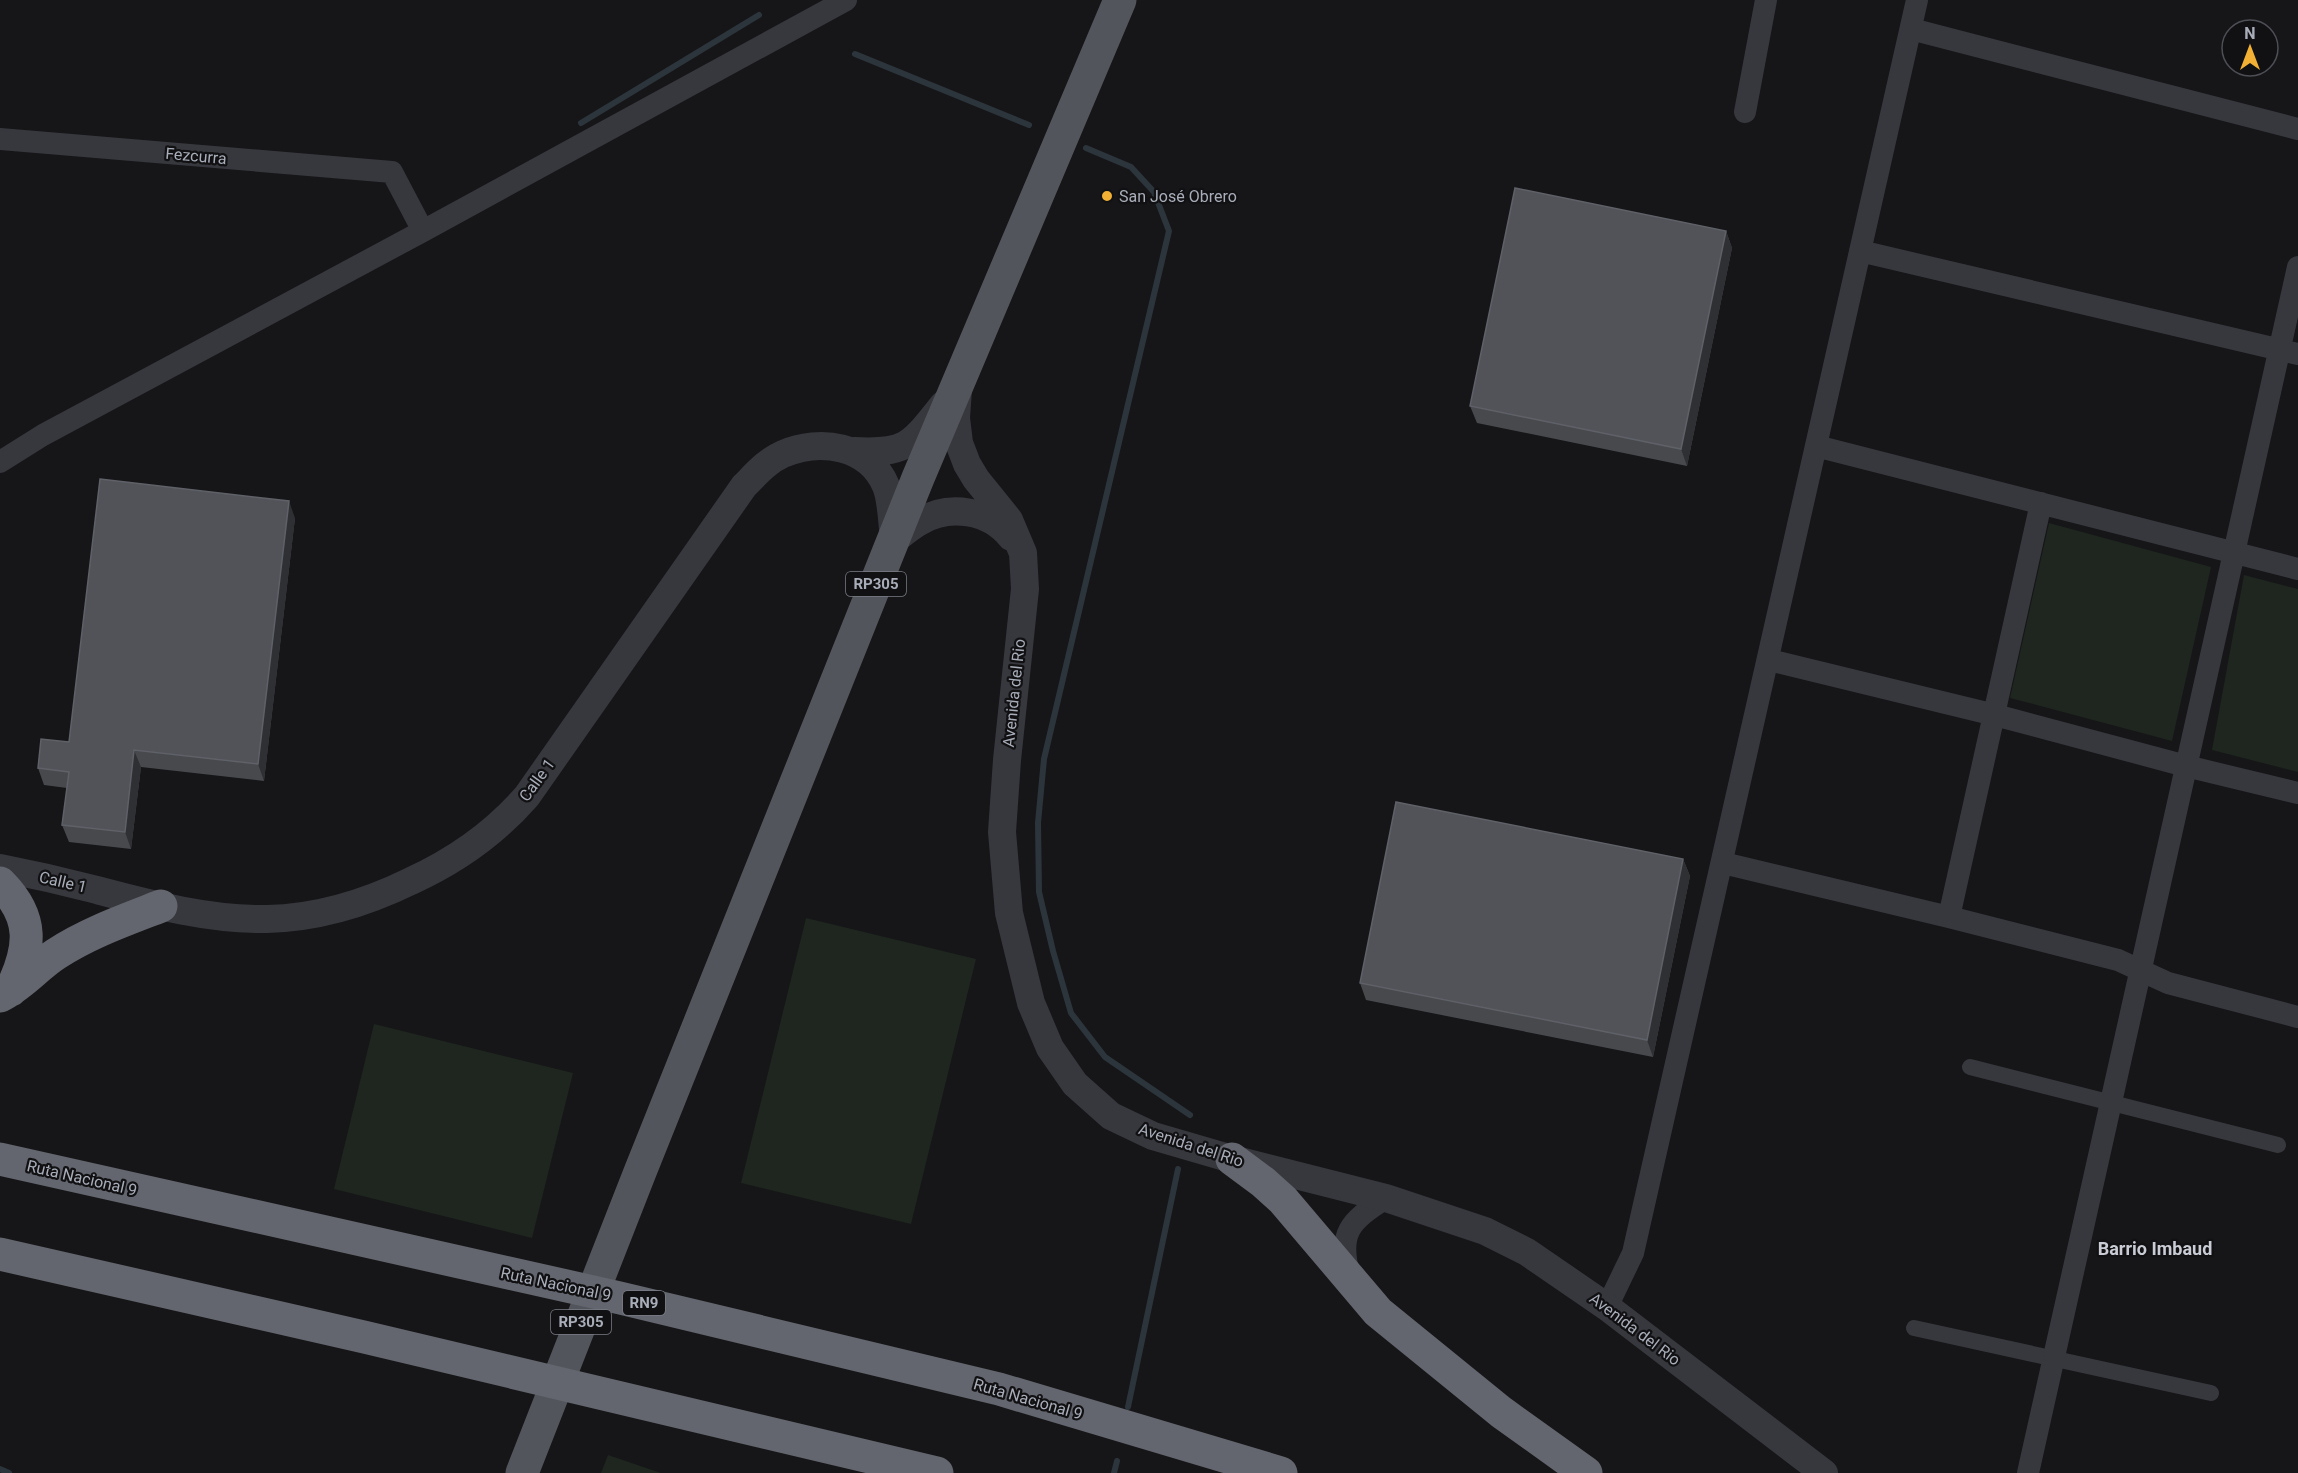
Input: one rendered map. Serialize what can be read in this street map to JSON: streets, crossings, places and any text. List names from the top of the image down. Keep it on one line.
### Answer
{"streets":{"highway":["Ruta Nacional 9","RN9"],"main road":["RP305"],"street":["Fezcurra","Avenida del Rio","Calle 1"]},"crossings":[["RP305","Avenida del Rio"],["RP305","Calle 1"],["Avenida del Rio","Calle 1"]],"districts":["Barrio Imbaud"],"places":["San José Obrero"],"north":"top"}
